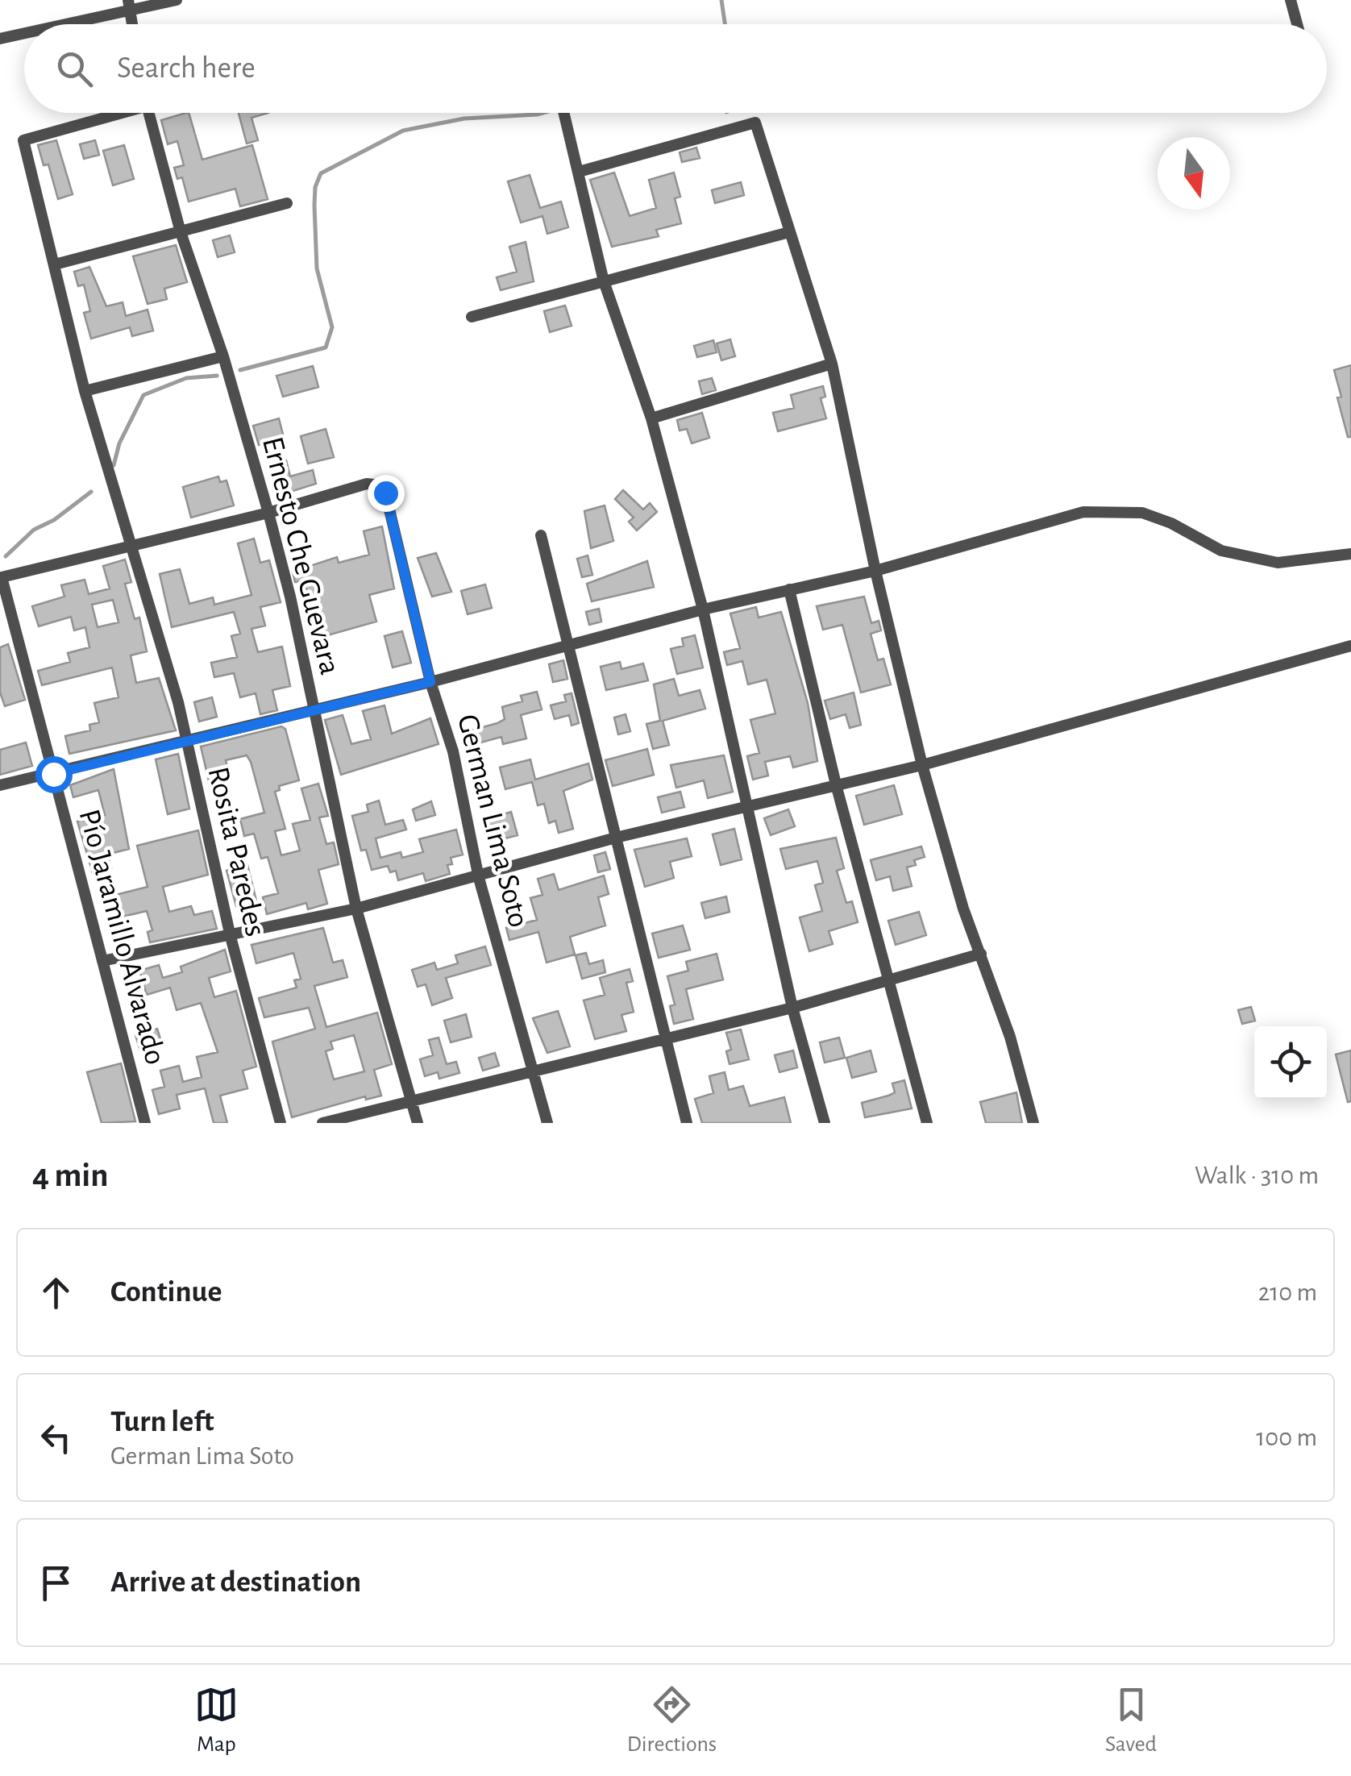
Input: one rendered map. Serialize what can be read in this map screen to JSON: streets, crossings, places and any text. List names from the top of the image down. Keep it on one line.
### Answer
{"streets":{"street":["Ernesto Che Guevara","German Lima Soto","Rosita Paredes","Pío Jaramillo Alvarado"]},"crossings":[["Ernesto Che Guevara","German Lima Soto"]],"north":"bottom","page":{"search":"Search here","heading":["4 min","Walk · 310 m"],"list":[["Continue","210 m"],["Turn left","German Lima Soto","100 m"],"Arrive at destination"],"nav":["Map","Directions","Saved"]}}
